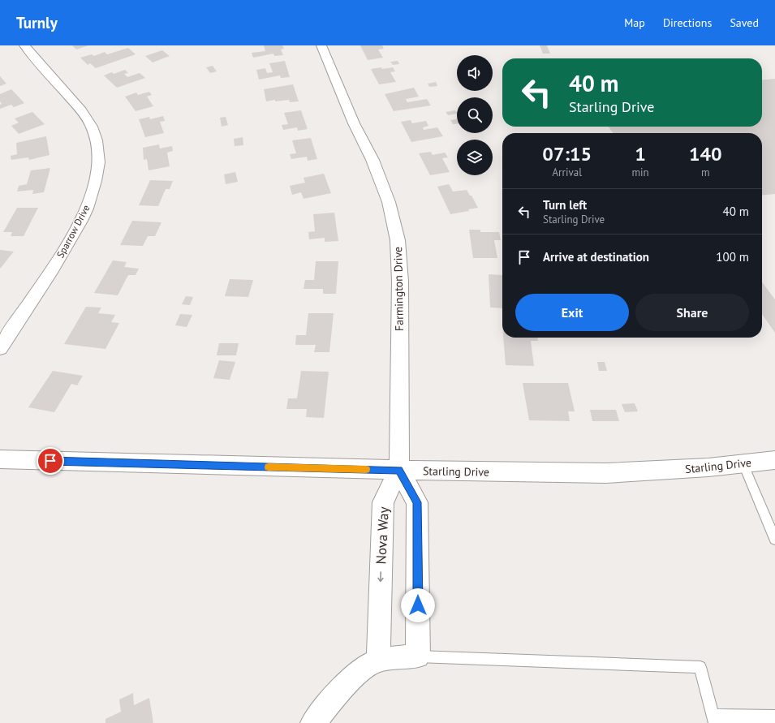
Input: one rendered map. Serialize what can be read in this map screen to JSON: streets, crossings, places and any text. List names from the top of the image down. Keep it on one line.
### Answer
{"streets":{"street":["Sparrow Drive","Farmington Drive","Starling Drive","Nova Way"]},"crossings":[["Farmington Drive","Starling Drive"],["Farmington Drive","Nova Way"],["Starling Drive","Nova Way"]],"page":{"header":"Turnly","nav":["Map","Directions","Saved"],"turn":["40 m","Starling Drive"],"eta":["07:15","Arrival","1","min","140","m"],"list":[{"name":"Turn left","note":"Starling Drive","value":"40 m"},{"name":"Arrive at destination","value":"100 m"}],"buttons":["Exit","Share"]}}
